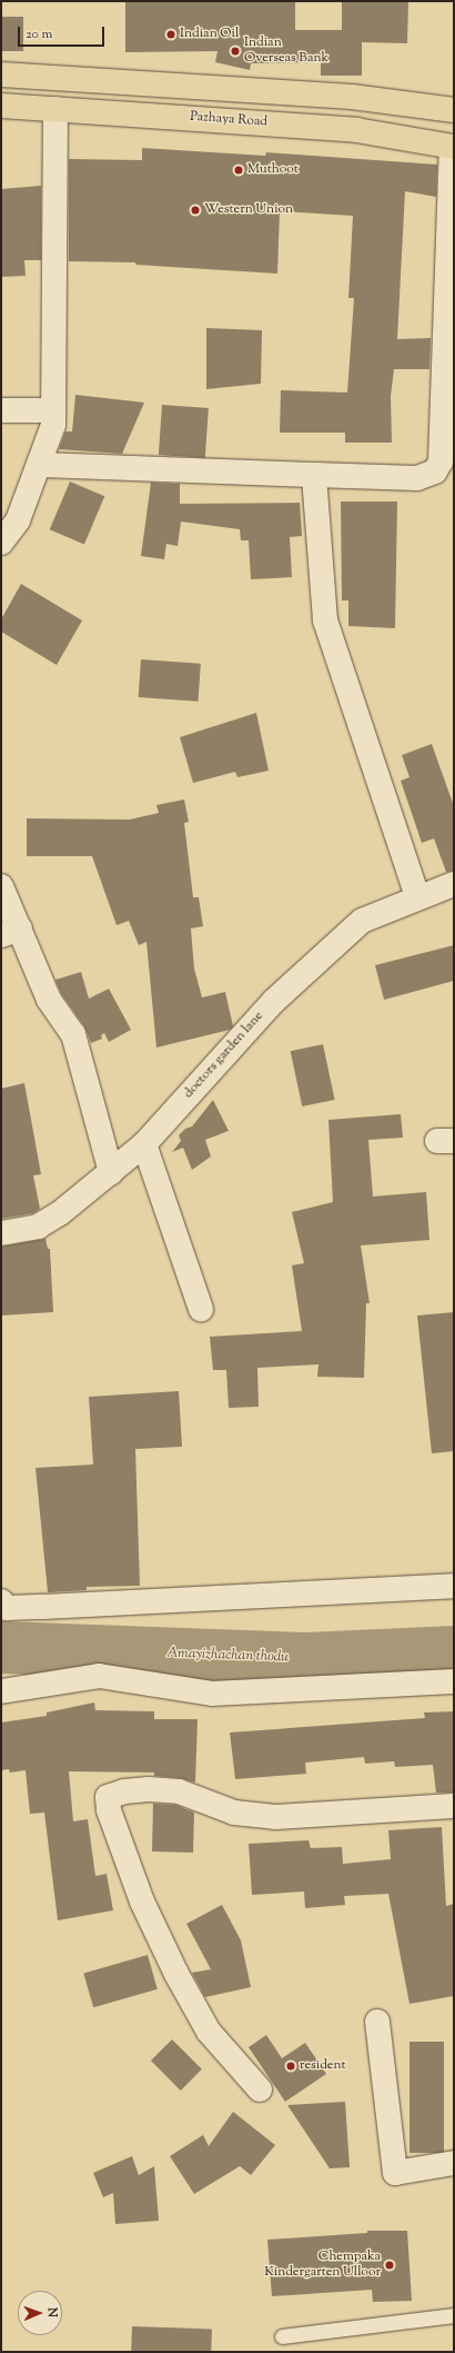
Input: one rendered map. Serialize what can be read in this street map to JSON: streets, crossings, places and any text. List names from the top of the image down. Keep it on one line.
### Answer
{"streets":{"main road":["Pazhaya Road"],"street":["doctors garden lane"]},"water":["Amayizhachan thodu"],"places":["Indian Oil","Indian Overseas Bank","Muthoot","Western Union","resident","Chempaka Kindergarten Ulloor"],"scale_bar":"20 m","north":"right"}
